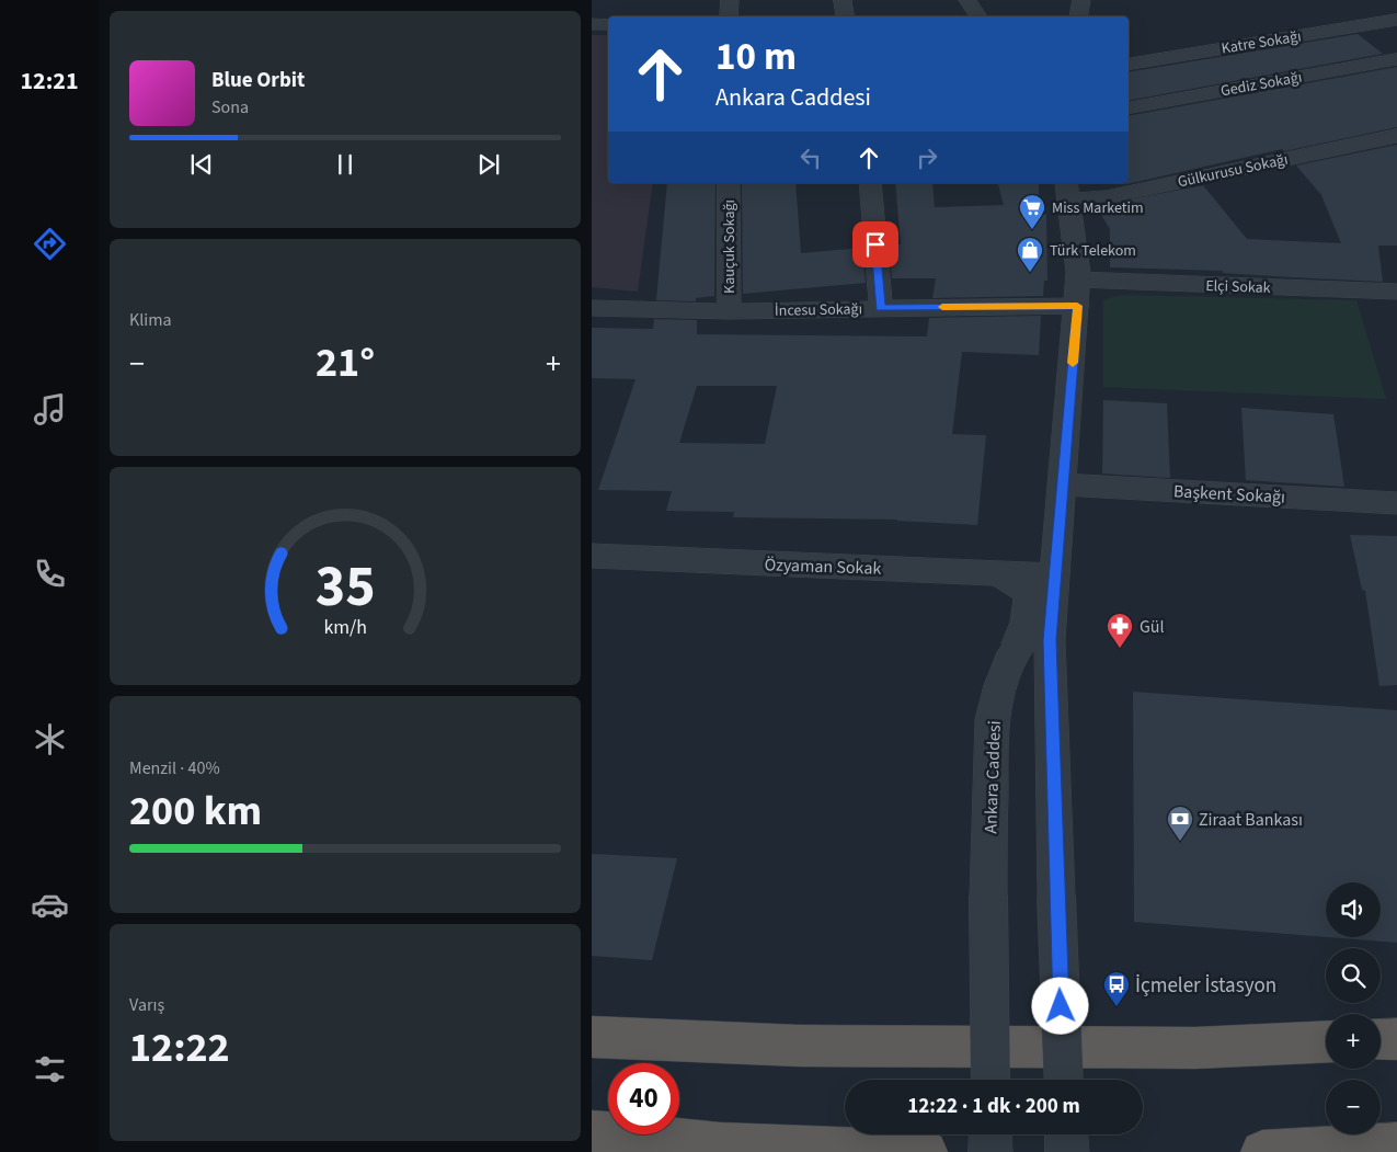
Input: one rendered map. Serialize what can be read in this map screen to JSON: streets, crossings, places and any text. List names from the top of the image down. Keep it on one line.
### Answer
{"streets":{"street":["Katre Sokağı","Gediz Sokağı","Gülkurusu Sokağı","Kauçuk Sokağı","Elçi Sokak","İncesu Sokağı","Başkent Sokağı","Özyaman Sokak","Ankara Caddesi"]},"crossings":[["Gülkurusu Sokağı","Ankara Caddesi"],["Kauçuk Sokağı","İncesu Sokağı"],["Elçi Sokak","İncesu Sokağı"],["Elçi Sokak","Ankara Caddesi"],["İncesu Sokağı","Ankara Caddesi"],["Başkent Sokağı","Ankara Caddesi"],["Özyaman Sokak","Ankara Caddesi"]],"places":{"supermarket":["Miss Marketim"],"shop":["Türk Telekom"],"pharmacy":["Gül"],"bank":["Ziraat Bankası"],"bus stop":["İçmeler İstasyon"]},"page":{"tabs":"12:21","turn":["10 m","Ankara Caddesi"],"song":["Blue Orbit","Sona"],"tile":["Klima",["Menzil · 40%","200 km"],["Varış","12:22"]],"heat":["−","21°","+"],"map_buttons":["+","−"],"limit":"40","trip":"12:22 · 1 dk · 200 m","gauge":["35","km/h"]}}
